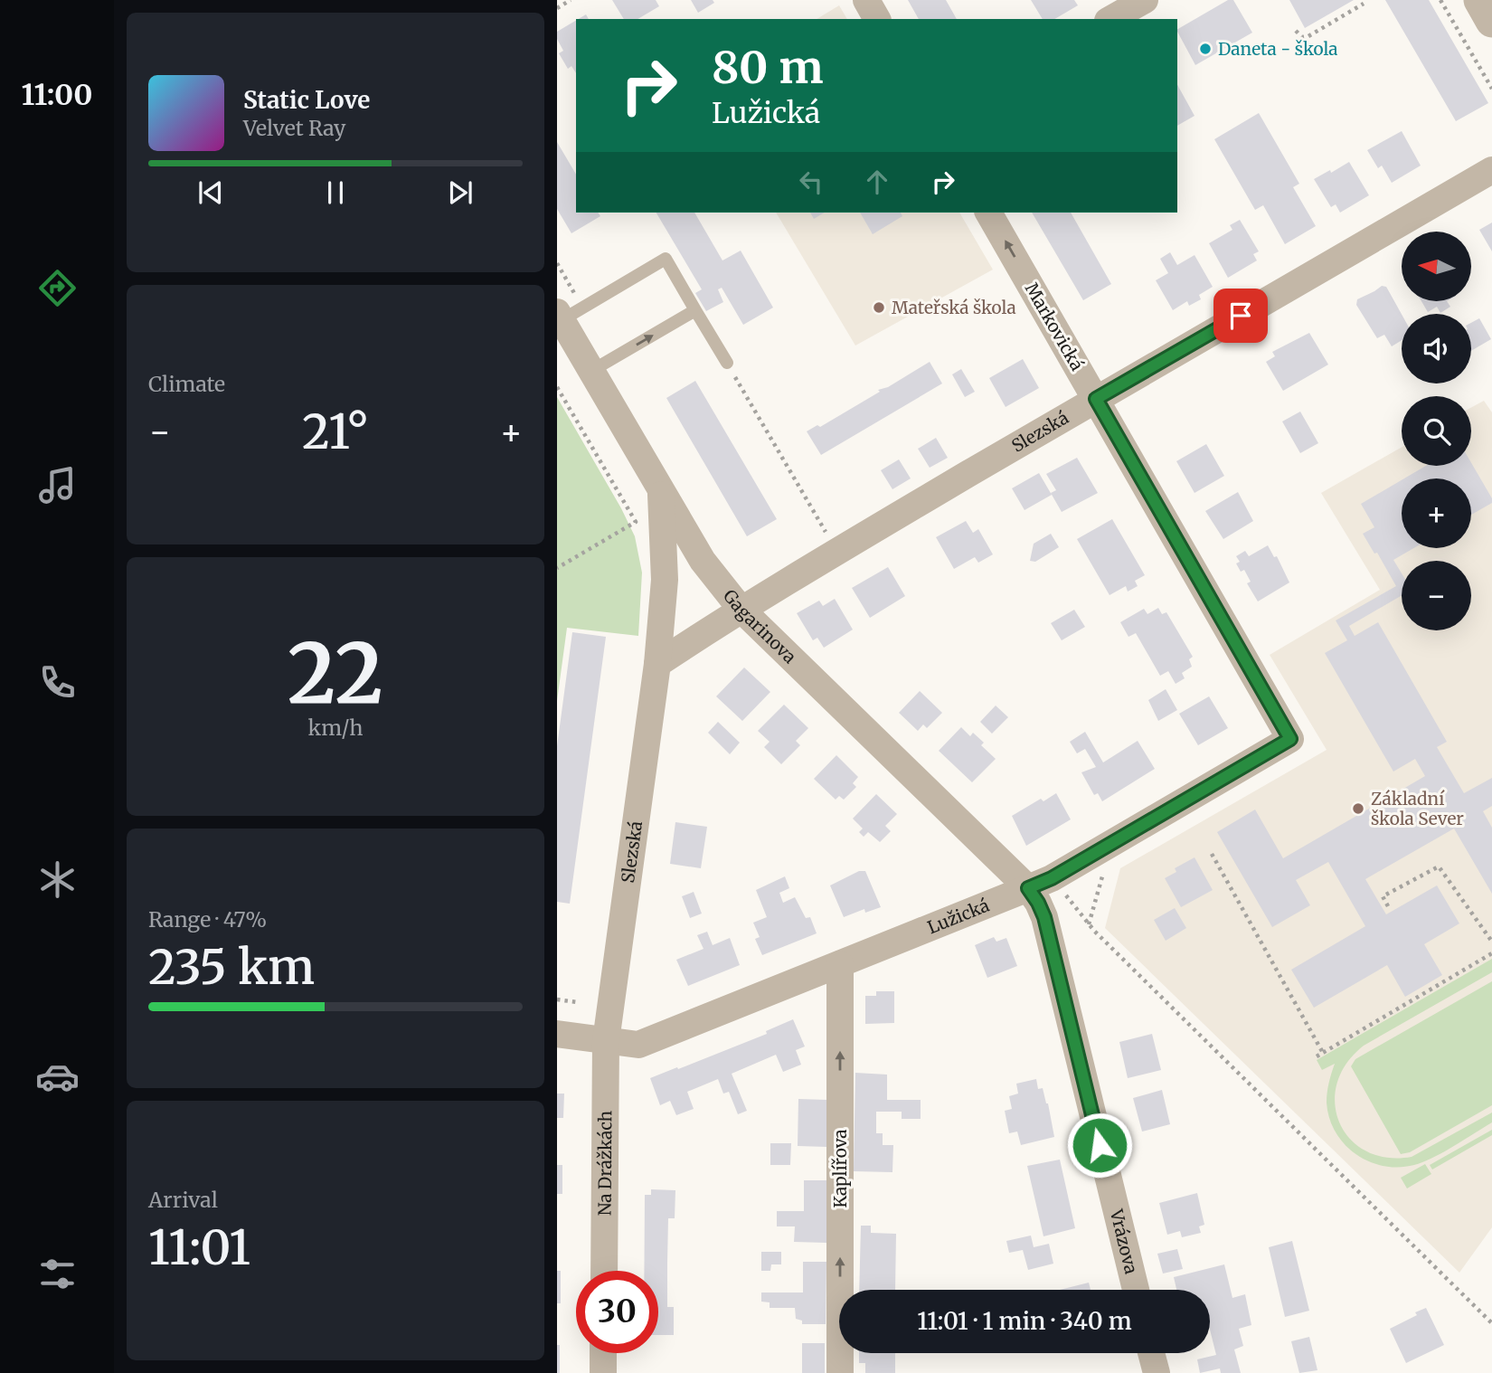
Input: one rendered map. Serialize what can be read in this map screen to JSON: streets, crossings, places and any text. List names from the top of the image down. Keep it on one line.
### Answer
{"streets":{"street":["Markovická","Slezská","Gagarinova","Lužická","Na Drážkách","Kaplířova","Vrázova"]},"crossings":[["Markovická","Slezská"],["Markovická","Lužická"],["Slezská","Gagarinova"],["Slezská","Lužická"],["Slezská","Na Drážkách"],["Gagarinova","Lužická"],["Gagarinova","Vrázova"],["Lužická","Na Drážkách"],["Lužická","Kaplířova"],["Lužická","Vrázova"]],"one_way":["Markovická","Kaplířova"],"places":["Daneta - škola","Mateřská škola","Základní škola Sever"],"north":"left","page":{"tabs":"11:00","turn":["80 m","Lužická"],"song":["Static Love","Velvet Ray"],"map_buttons":["+","−"],"tile":["Climate",["22","km/h"],["Range · 47%","235 km"],["Arrival","11:01"]],"heat":["−","21°","+"],"limit":"30","trip":"11:01 · 1 min · 340 m"}}
